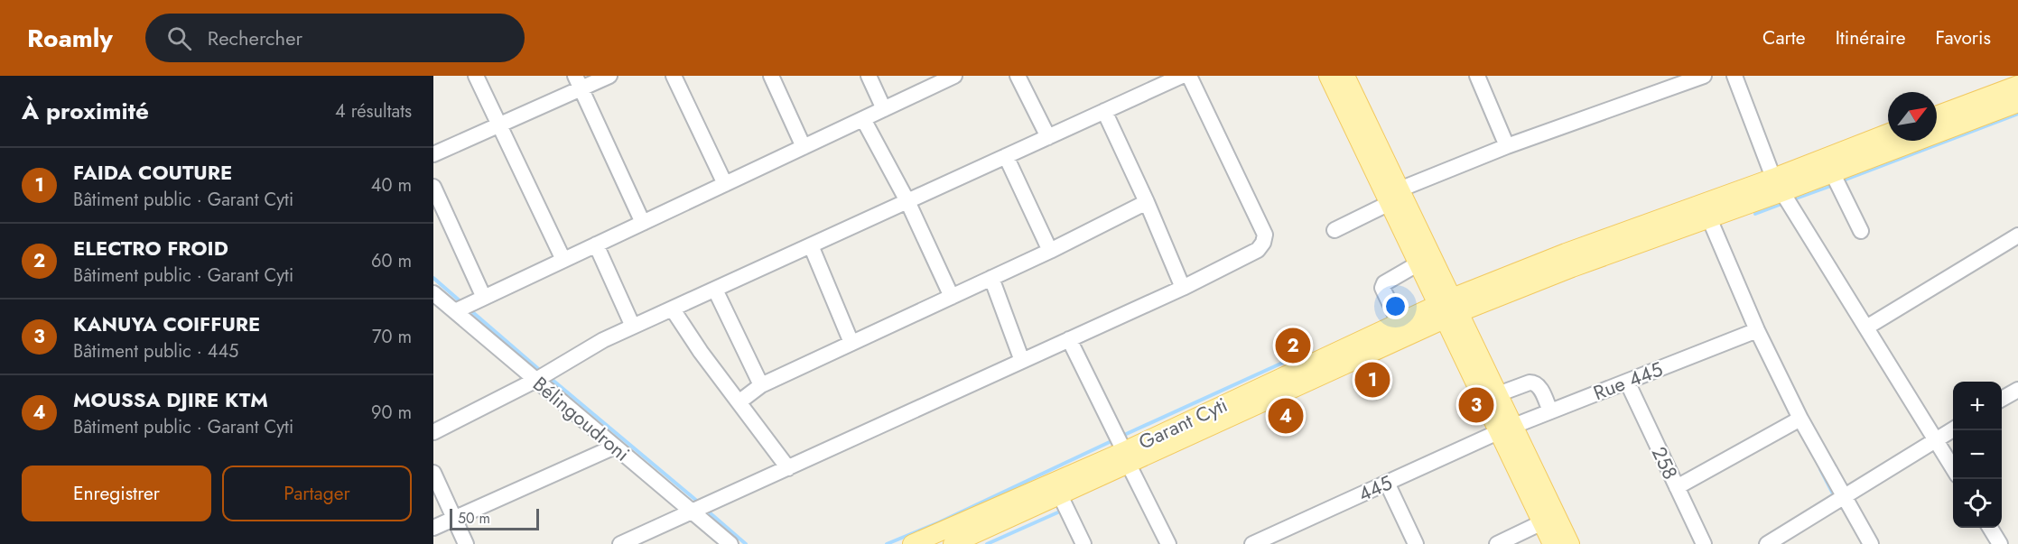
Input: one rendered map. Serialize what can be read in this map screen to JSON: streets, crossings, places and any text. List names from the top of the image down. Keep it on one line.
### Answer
{"streets":{"main road":["Garant Cyti"],"street":["Rue 445","Bélingoudroni","258","445"]},"crossings":[["Rue 445","258"],["Rue 445","445"]],"scale_bar":"50 m","north":"top right","page":{"header":"Roamly","search":"Rechercher","nav":["Carte","Itinéraire","Favoris"],"heading":["À proximité","4 résultats"],"list":[{"mark":"1","name":"FAIDA COUTURE","note":"Bâtiment public · Garant Cyti","value":"40 m"},{"mark":"2","name":"ELECTRO FROID","note":"Bâtiment public · Garant Cyti","value":"60 m"},{"mark":"3","name":"KANUYA COIFFURE","note":"Bâtiment public · 445","value":"70 m"},{"mark":"4","name":"MOUSSA DJIRE KTM","note":"Bâtiment public · Garant Cyti","value":"90 m"}],"pins":["2","1","3","4"],"map_buttons":["+","−"],"buttons":["Enregistrer","Partager"],"scale":"50 m"}}
